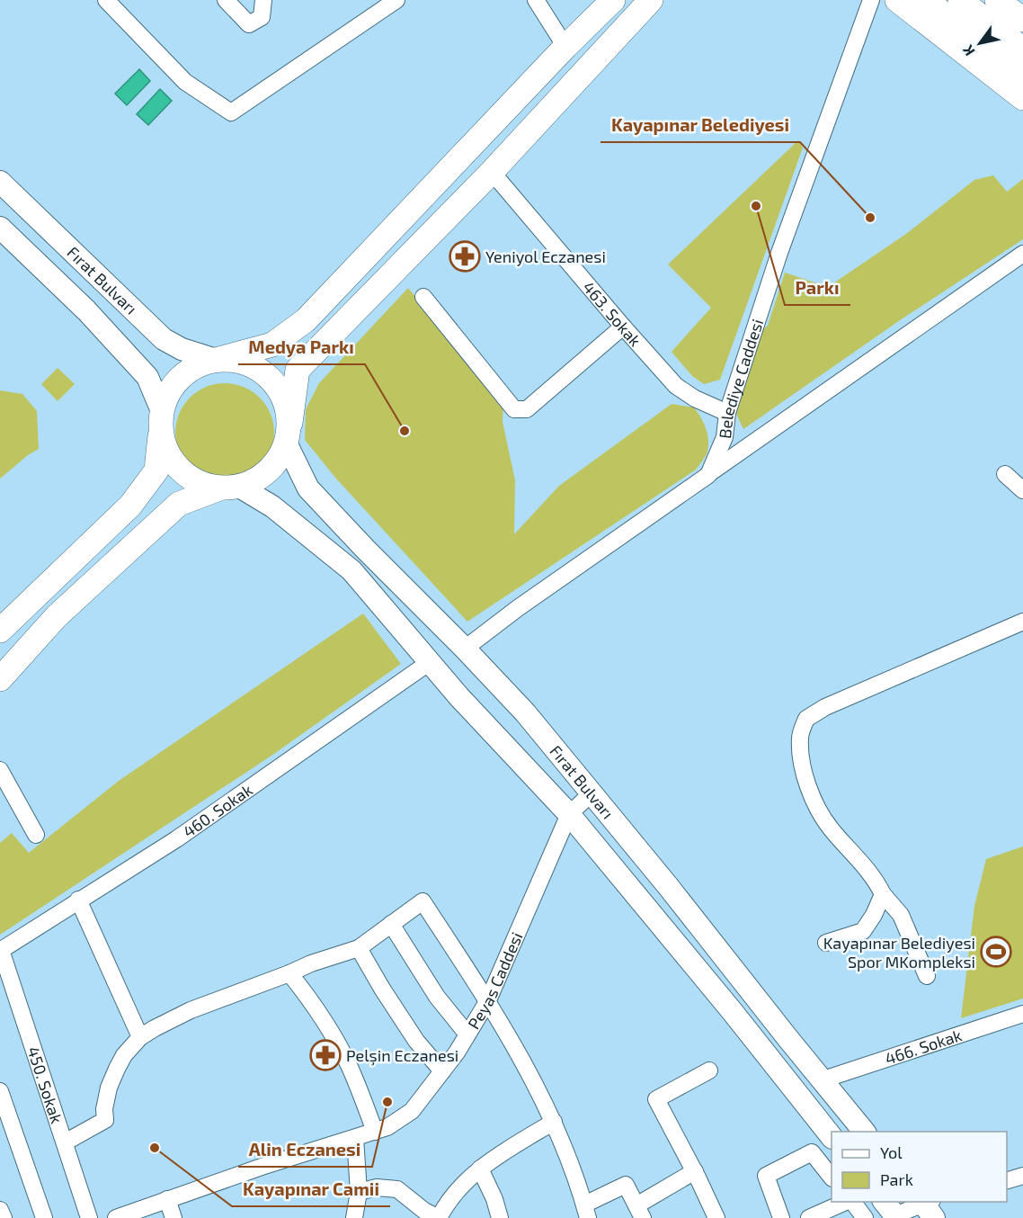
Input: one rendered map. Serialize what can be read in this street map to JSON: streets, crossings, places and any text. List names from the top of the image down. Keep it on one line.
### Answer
{"streets":{"main road":["Fırat Bulvarı"],"street":["463. Sokak","Belediye Caddesi","460. Sokak","Peyas Caddesi","466. Sokak","450. Sokak"]},"crossings":[["Fırat Bulvarı","460. Sokak"],["Fırat Bulvarı","Peyas Caddesi"],["Fırat Bulvarı","466. Sokak"],["463. Sokak","Belediye Caddesi"],["460. Sokak","450. Sokak"]],"places":{"other":["Parkı","Kayapınar Belediyesi","Medya Parkı","Alin Eczanesi","Kayapınar Camii"],"pharmacy":["Yeniyol Eczanesi","Pelşin Eczanesi"],"sports":["Kayapınar Belediyesi Spor MKompleksi"]},"legend":["Yol","Park"],"north":"bottom left"}
